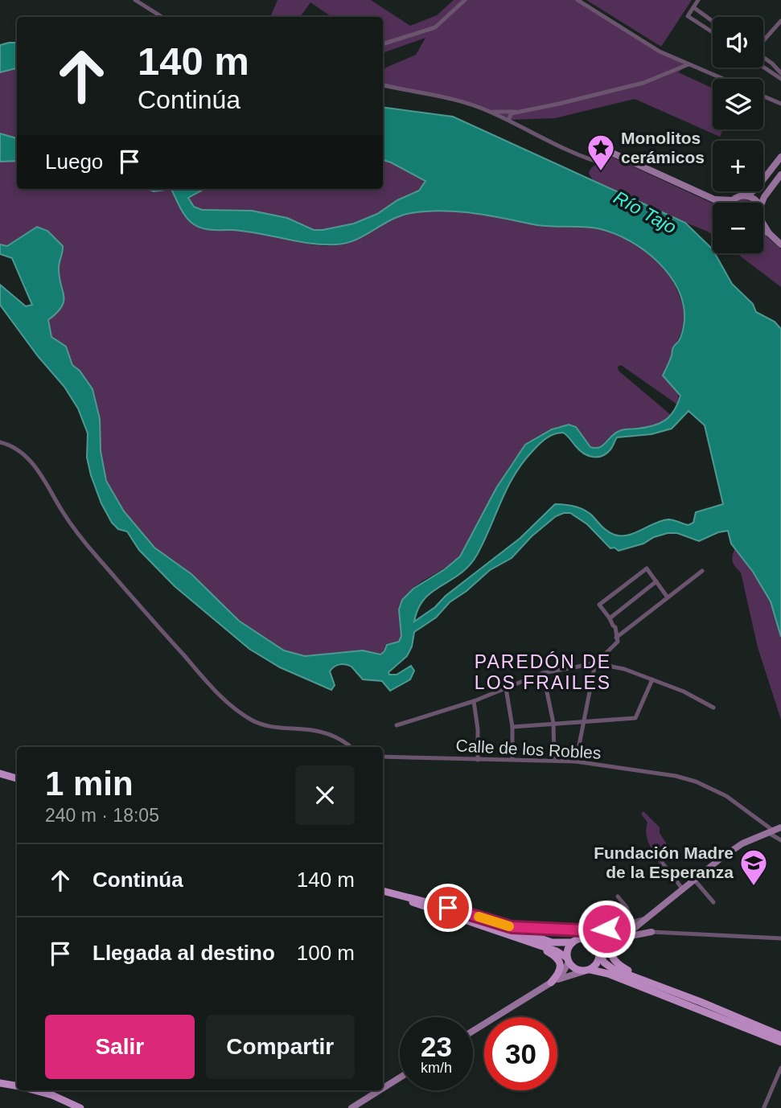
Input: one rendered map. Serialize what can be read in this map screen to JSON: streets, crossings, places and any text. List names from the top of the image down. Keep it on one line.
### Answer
{"streets":{"street":["Calle de los Robles"]},"districts":["PAREDÓN DE LOS FRAILES"],"water":["Río Tajo"],"places":{"place":["Monolitos cerámicos"],"school or university":["Fundación Madre de la Esperanza"]},"page":{"map_buttons":["+","−"],"turn":["140 m","Continúa"],"then":"Luego","heading":["1 min","240 m · 18:05"],"list":[{"name":"Continúa","value":"140 m"},{"name":"Llegada al destino","value":"100 m"}],"buttons":["Salir","Compartir"],"speed":"23 km/h","limit":"30"}}
